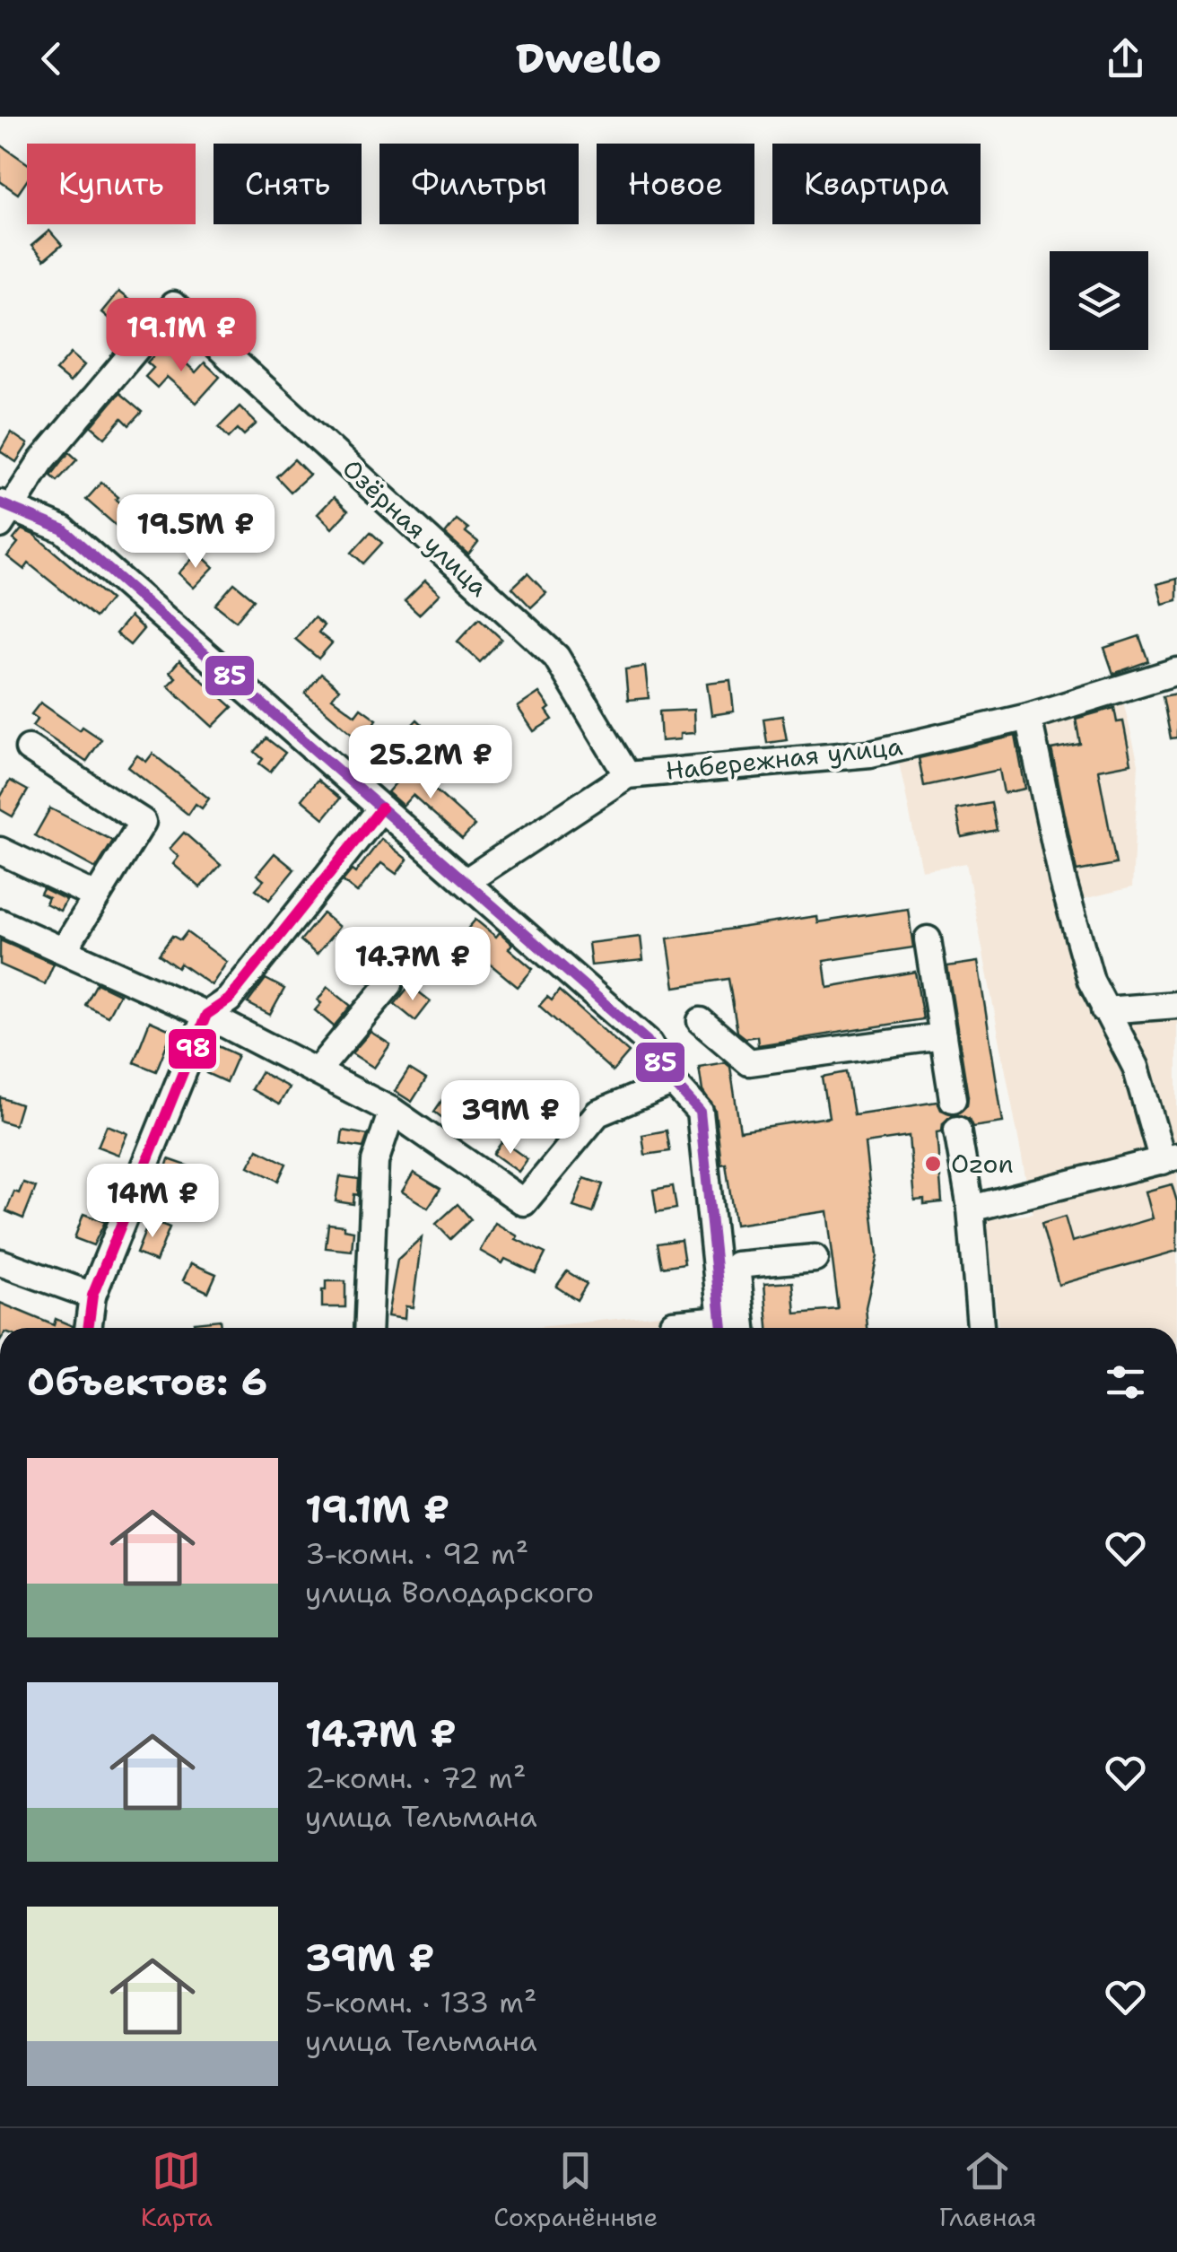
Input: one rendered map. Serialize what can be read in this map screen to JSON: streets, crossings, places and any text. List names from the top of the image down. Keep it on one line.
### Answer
{"streets":{"street":["Озёрная улица","Набережная улица"]},"crossings":[["Озёрная улица","Набережная улица"]],"places":["Ozon"],"lines":["transit line 85","transit line 98"],"page":{"header":"Dwello","chip":["Купить","Снять","Фильтры","Новое","Квартира"],"price":["19.1M ₽","19.5M ₽","25.2M ₽","14.7M ₽","39M ₽","14M ₽"],"heading":"Объектов: 6","list":[{"name":"19.1M ₽","note":"3-комн. · 92 m² · улица Володарского"},{"name":"14.7M ₽","note":"2-комн. · 72 m² · улица Тельмана"},{"name":"39M ₽","note":"5-комн. · 133 m² · улица Тельмана"}],"tabs":["Карта","Сохранённые","Главная"]}}
